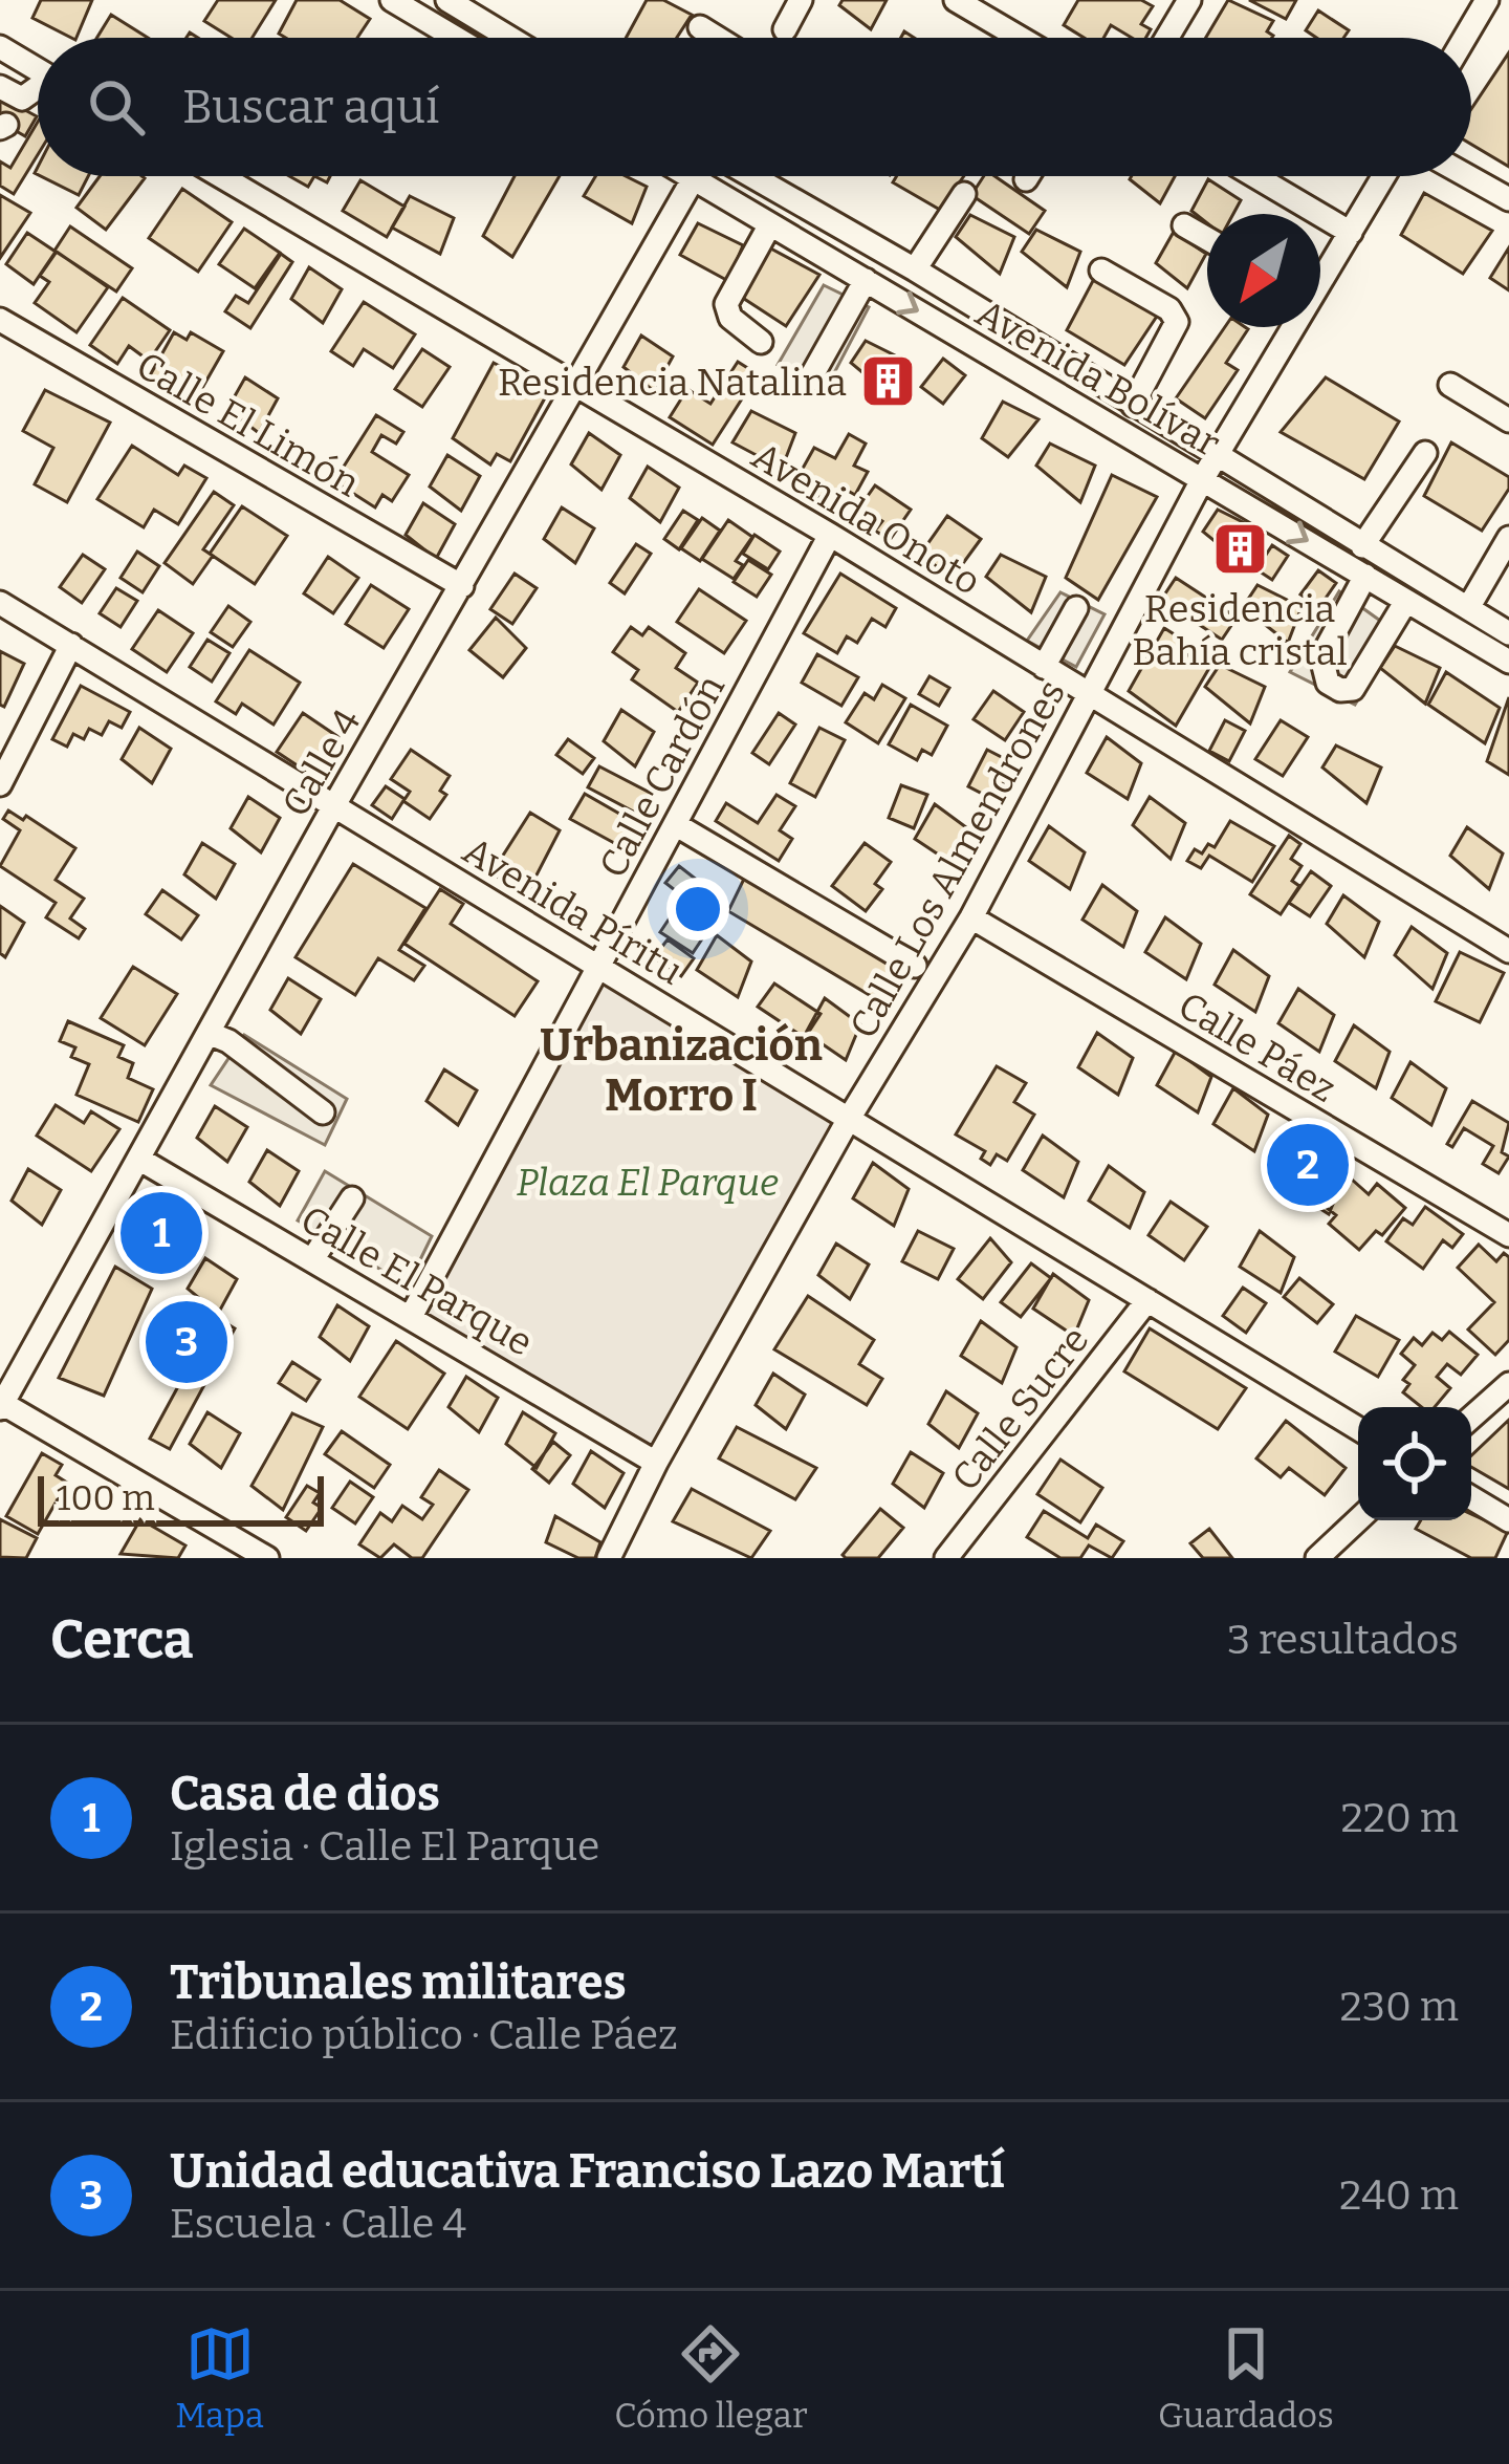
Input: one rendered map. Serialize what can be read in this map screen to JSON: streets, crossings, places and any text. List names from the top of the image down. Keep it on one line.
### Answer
{"streets":{"street":["Avenida Bolívar","Calle El Limón","Avenida Onoto","Calle 4","Calle Cardón","Calle Los Almendrones","Avenida Píritu","Calle Páez","Calle El Parque","Calle Sucre"]},"crossings":[["Avenida Bolívar","Calle 4"],["Avenida Bolívar","Calle Los Almendrones"],["Calle El Limón","Calle 4"],["Avenida Onoto","Calle 4"],["Avenida Onoto","Calle Cardón"],["Avenida Onoto","Calle Los Almendrones"],["Calle 4","Avenida Píritu"],["Calle 4","Calle El Parque"],["Calle Cardón","Avenida Píritu"],["Calle Cardón","Calle El Parque"],["Calle Los Almendrones","Avenida Píritu"],["Calle Los Almendrones","Calle Páez"],["Calle Los Almendrones","Calle El Parque"],["Avenida Píritu","Calle Sucre"]],"districts":["Urbanización Morro I"],"parks":["Plaza El Parque"],"places":{"building":["Residencia Natalina","Residencia Bahía cristal"]},"scale_bar":"100 m","north":"bottom left","page":{"search":"Buscar aquí","pins":["2","1","3"],"scale":"100 m","heading":["Cerca","3 resultados"],"list":[{"mark":"1","name":"Casa de dios","note":"Iglesia · Calle El Parque","value":"220 m"},{"mark":"2","name":"Tribunales militares","note":"Edificio público · Calle Páez","value":"230 m"},{"mark":"3","name":"Unidad educativa Franciso Lazo Martí","note":"Escuela · Calle 4","value":"240 m"}],"nav":["Mapa","Cómo llegar","Guardados"]}}
